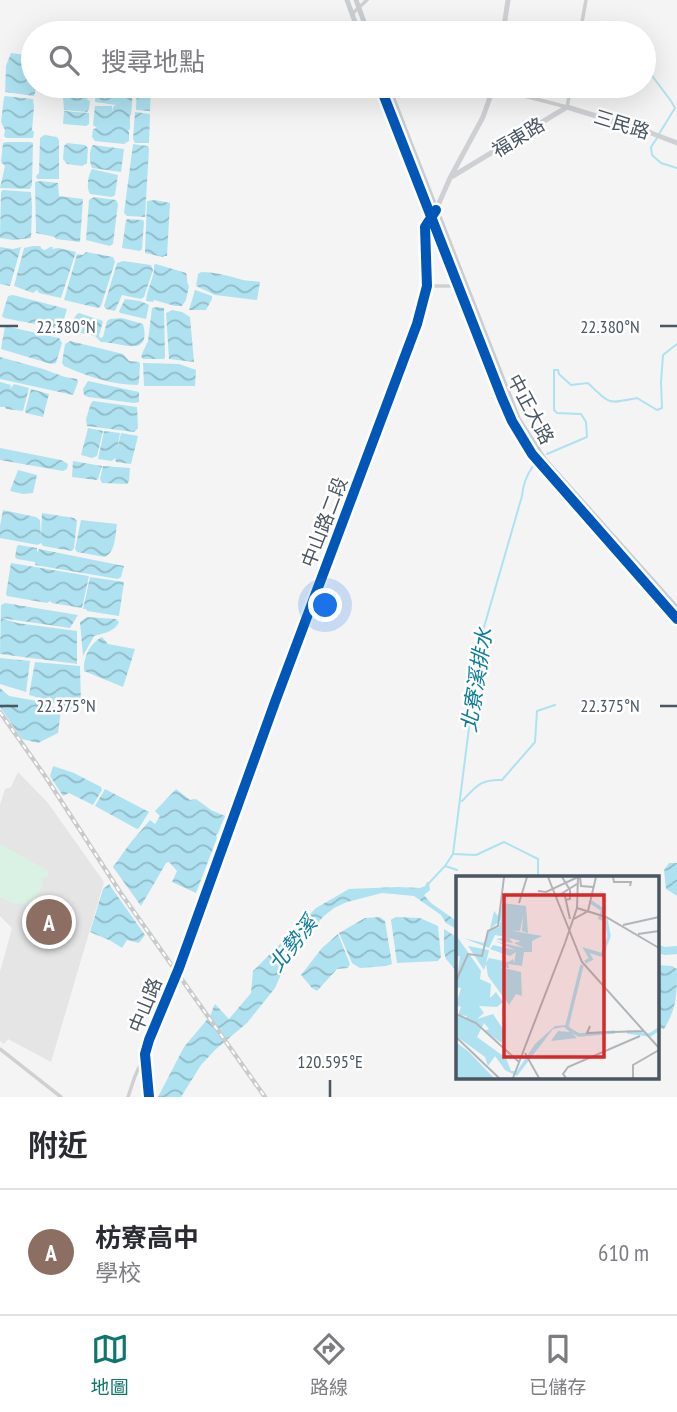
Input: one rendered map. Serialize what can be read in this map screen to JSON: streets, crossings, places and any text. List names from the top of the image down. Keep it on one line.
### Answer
{"streets":{"main road":["中正大路","中山路二段"],"street":["三民路","福東路","中山路"]},"crossings":[["三民路","福東路"],["中正大路","中山路二段"],["中山路二段","中山路"]],"water":["北寮溪排水","北勢溪"],"page":{"search":"搜尋地點","pins":"A","heading":"附近","list":[{"mark":"A","name":"枋寮高中","note":"學校","value":"610 m"}],"nav":["地圖","路線","已儲存"]},"coordinates":["22.380°N","22.375°N","120.595°E"]}
